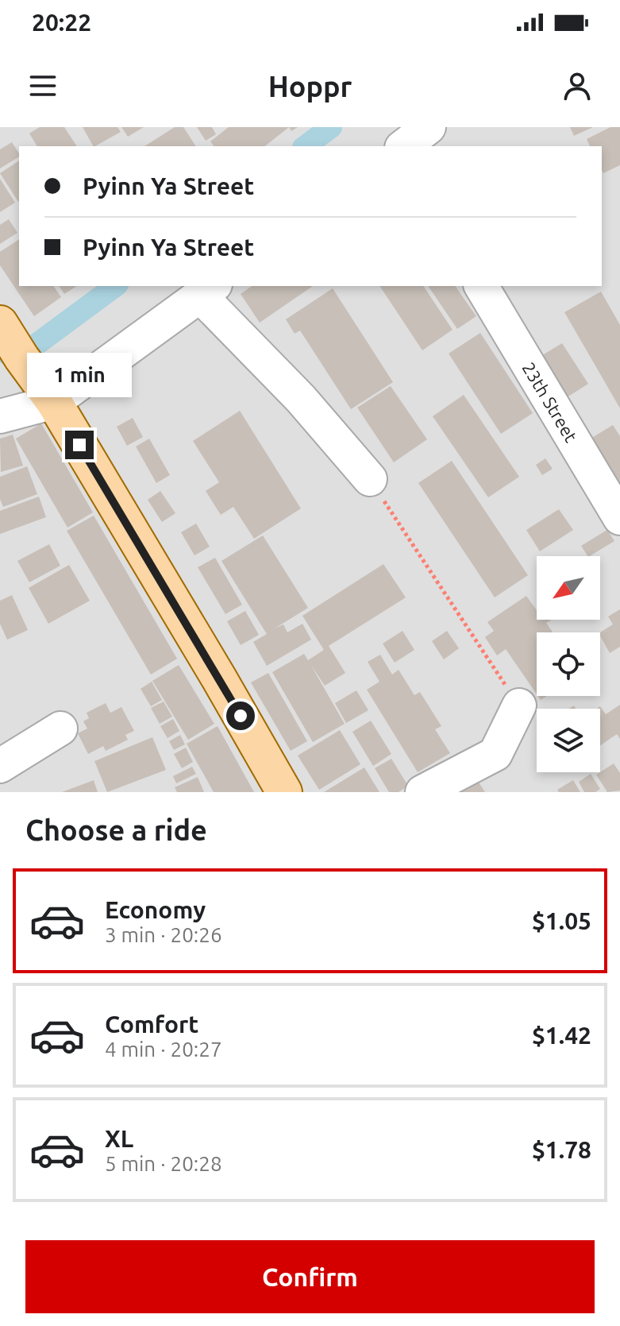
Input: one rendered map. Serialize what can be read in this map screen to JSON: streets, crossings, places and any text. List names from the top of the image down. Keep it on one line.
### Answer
{"streets":{"street":["23th Street"]},"north":"bottom left","page":{"status":"20:22","header":"Hoppr","banner":["Pyinn Ya Street","Pyinn Ya Street"],"bubble":"1 min","heading":"Choose a ride","list":[{"name":"Economy","note":"3 min · 20:26","value":"$1.05"},{"name":"Comfort","note":"4 min · 20:27","value":"$1.42"},{"name":"XL","note":"5 min · 20:28","value":"$1.78"}],"buttons":"Confirm"}}
